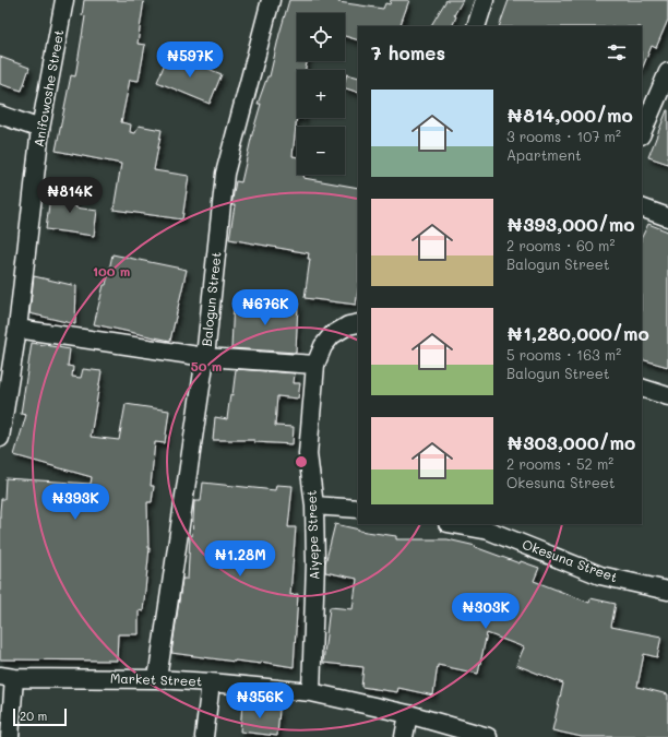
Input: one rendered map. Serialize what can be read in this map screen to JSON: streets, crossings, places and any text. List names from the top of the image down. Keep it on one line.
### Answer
{"streets":{"street":["Anifowoshe Street","Balogun Street","Aiyepe Street","Okesuna Street","Market Street"]},"crossings":[["Balogun Street","Market Street"],["Aiyepe Street","Market Street"]],"scale_bar":"20 m","page":{"map_buttons":["+","−"],"heading":"7 homes","price":["₦597K","₦814K","₦676K","₦393K","₦1.28M","₦303K","₦356K"],"list":[{"name":"₦814,000/mo","note":"3 rooms · 107 m² · Apartment"},{"name":"₦393,000/mo","note":"2 rooms · 60 m² · Balogun Street"},{"name":"₦1,280,000/mo","note":"5 rooms · 163 m² · Balogun Street"},{"name":"₦303,000/mo","note":"2 rooms · 52 m² · Okesuna Street"}],"scale":"20 m"},"rings":["100 m","50 m"]}
